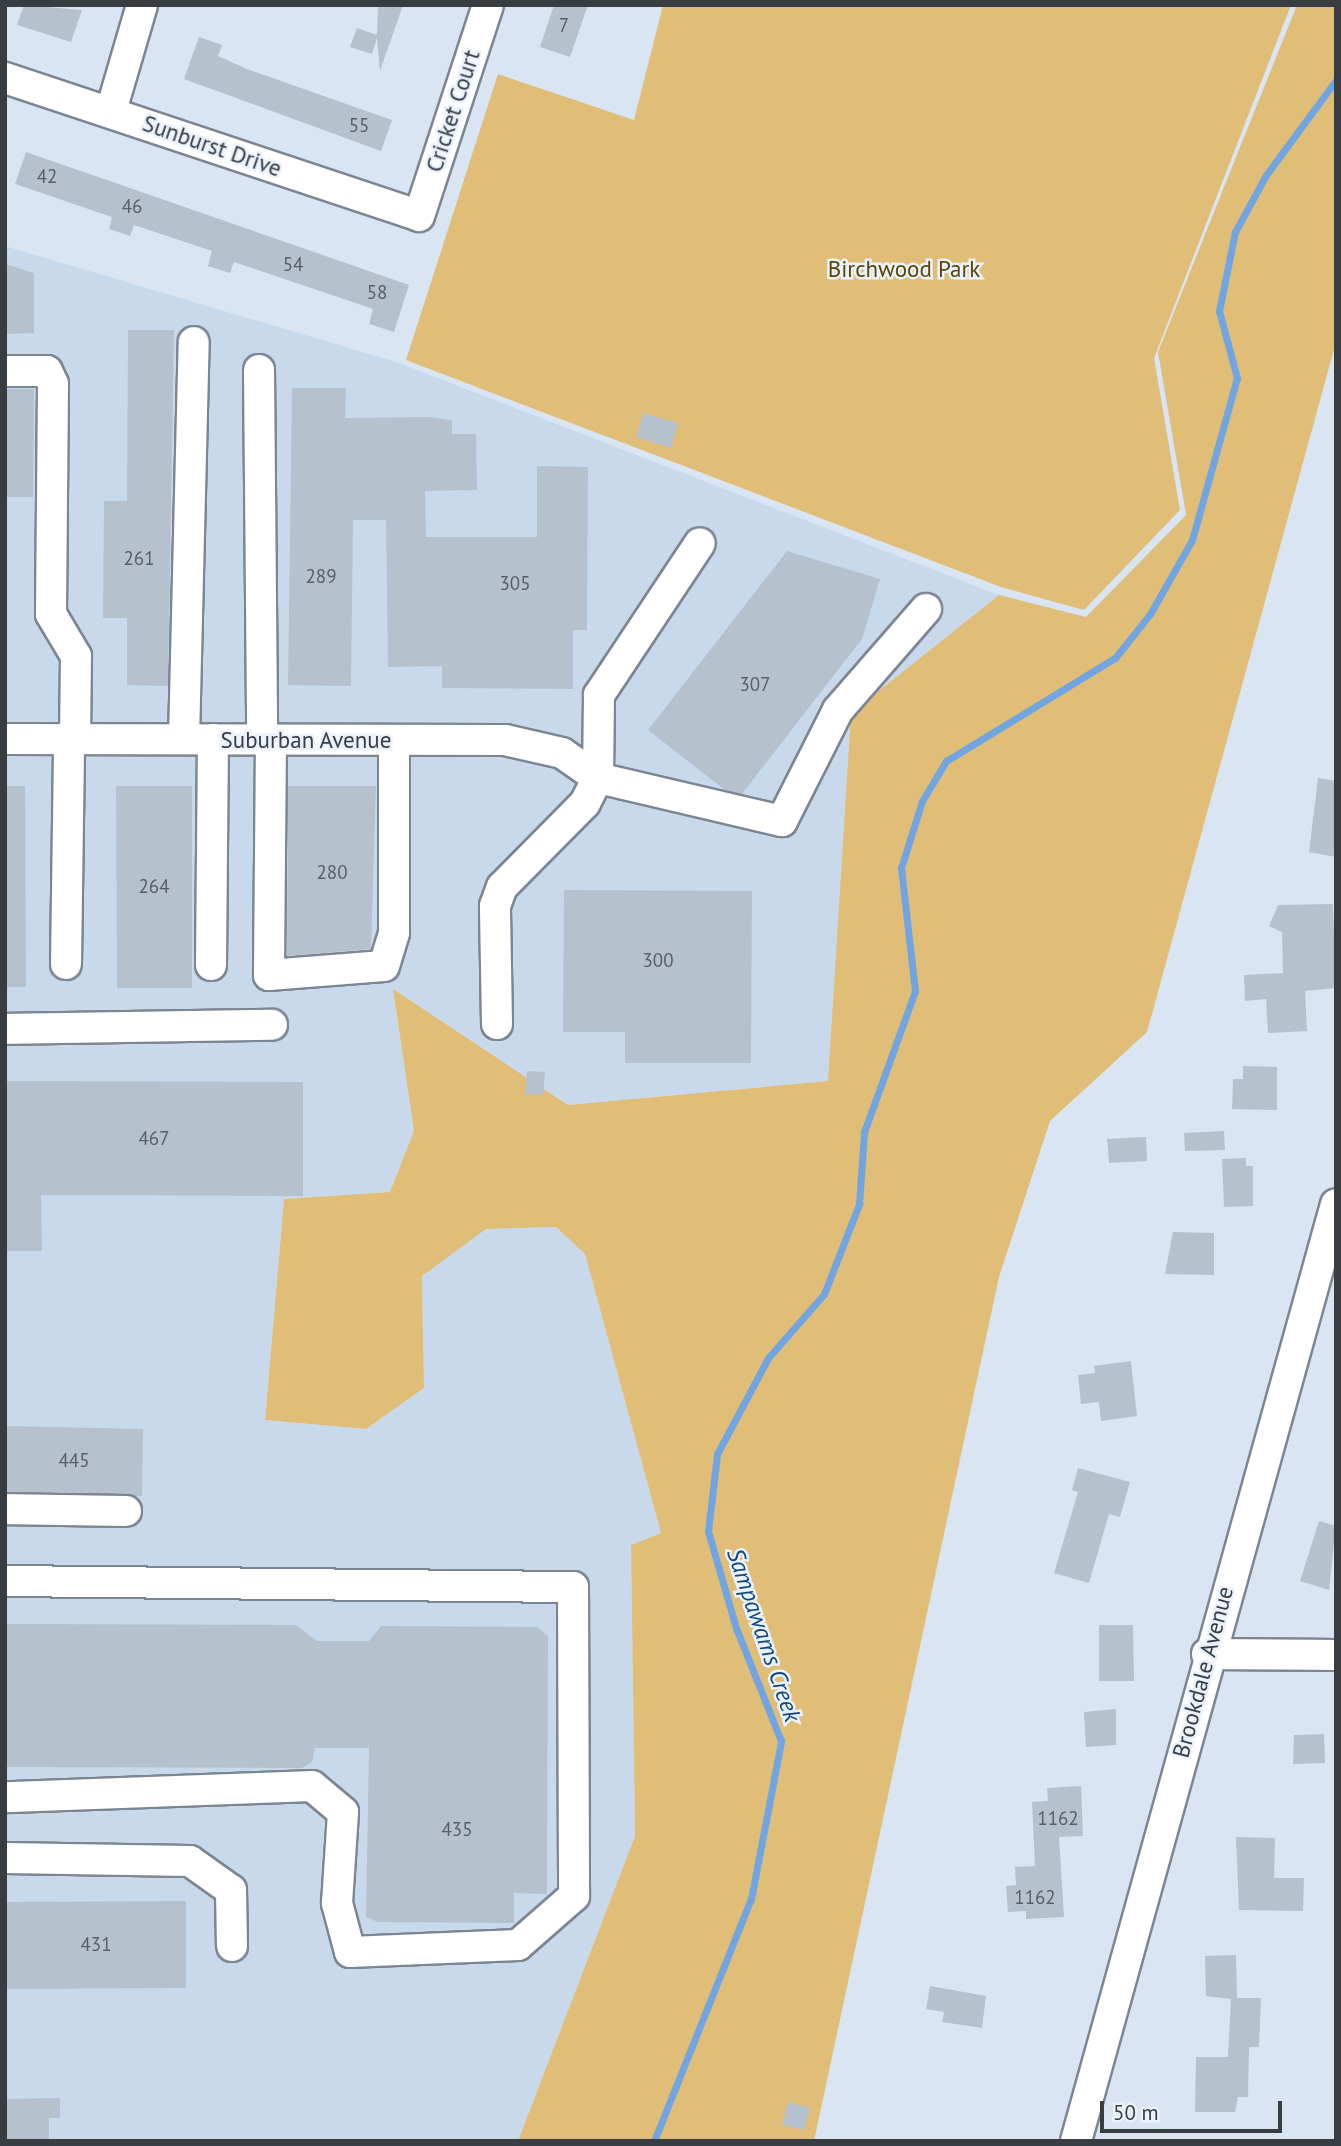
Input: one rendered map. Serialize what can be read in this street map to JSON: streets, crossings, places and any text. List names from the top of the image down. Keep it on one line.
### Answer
{"streets":{"street":["Cricket Court","Sunburst Drive","Suburban Avenue","Brookdale Avenue"]},"crossings":[["Cricket Court","Sunburst Drive"]],"water":["Sampawams Creek"],"parks":["Birchwood Park"],"house_numbers":["7","55","42","46","54","58","261","289","305","307","280","264","300","467","445","1162","435","1162","431"],"scale_bar":"50 m"}
